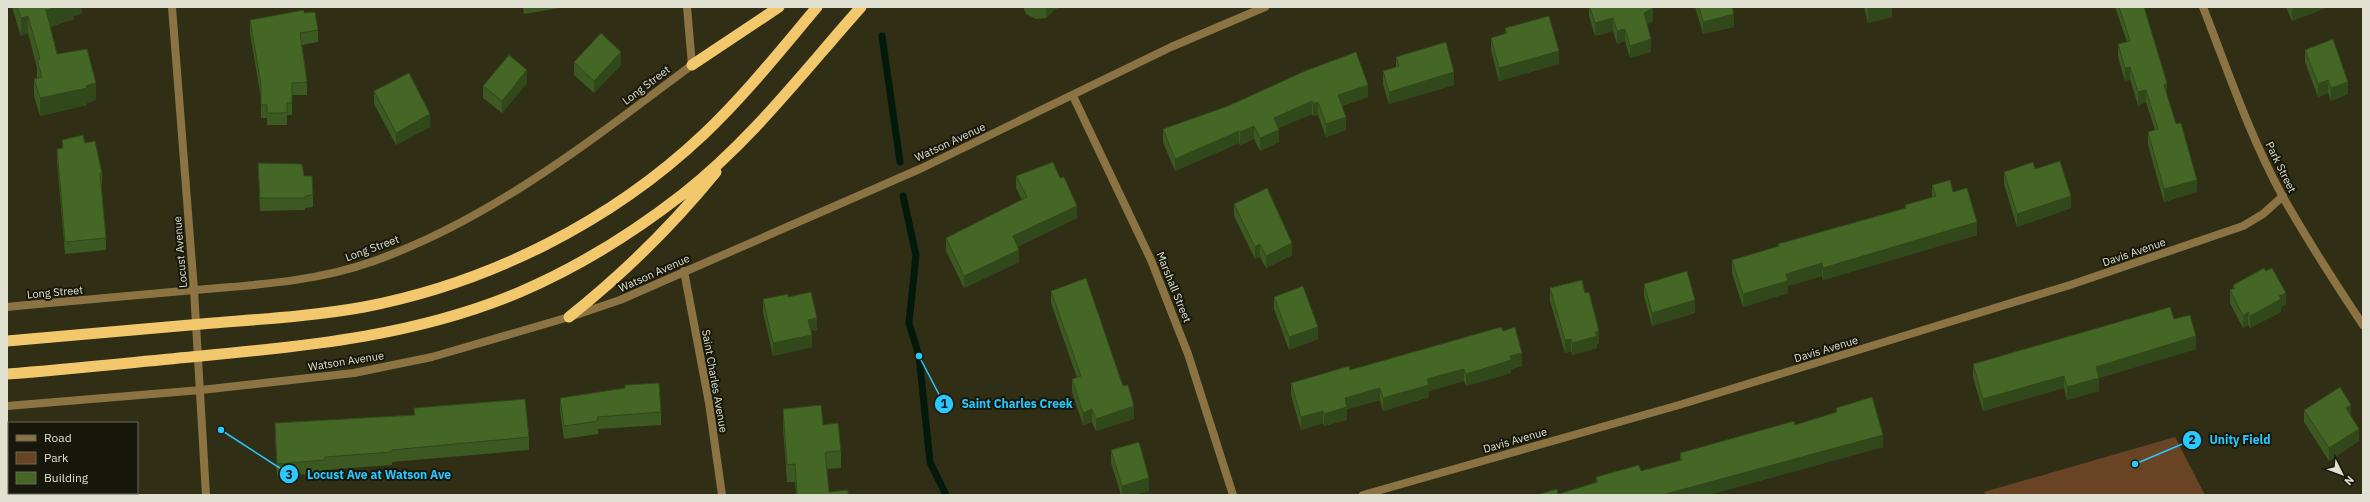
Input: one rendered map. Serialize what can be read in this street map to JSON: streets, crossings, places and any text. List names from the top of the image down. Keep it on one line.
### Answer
{"streets":{"street":["Long Street","Watson Avenue","Park Street","Locust Avenue","Davis Avenue","Marshall Street","Saint Charles Avenue"]},"crossings":[["Long Street","Locust Avenue"],["Watson Avenue","Locust Avenue"],["Watson Avenue","Marshall Street"],["Watson Avenue","Saint Charles Avenue"],["Park Street","Davis Avenue"]],"places":["Saint Charles Creek","Locust Ave at Watson Ave","Unity Field"],"legend":["Road","Park","Building"],"north":"bottom right"}
